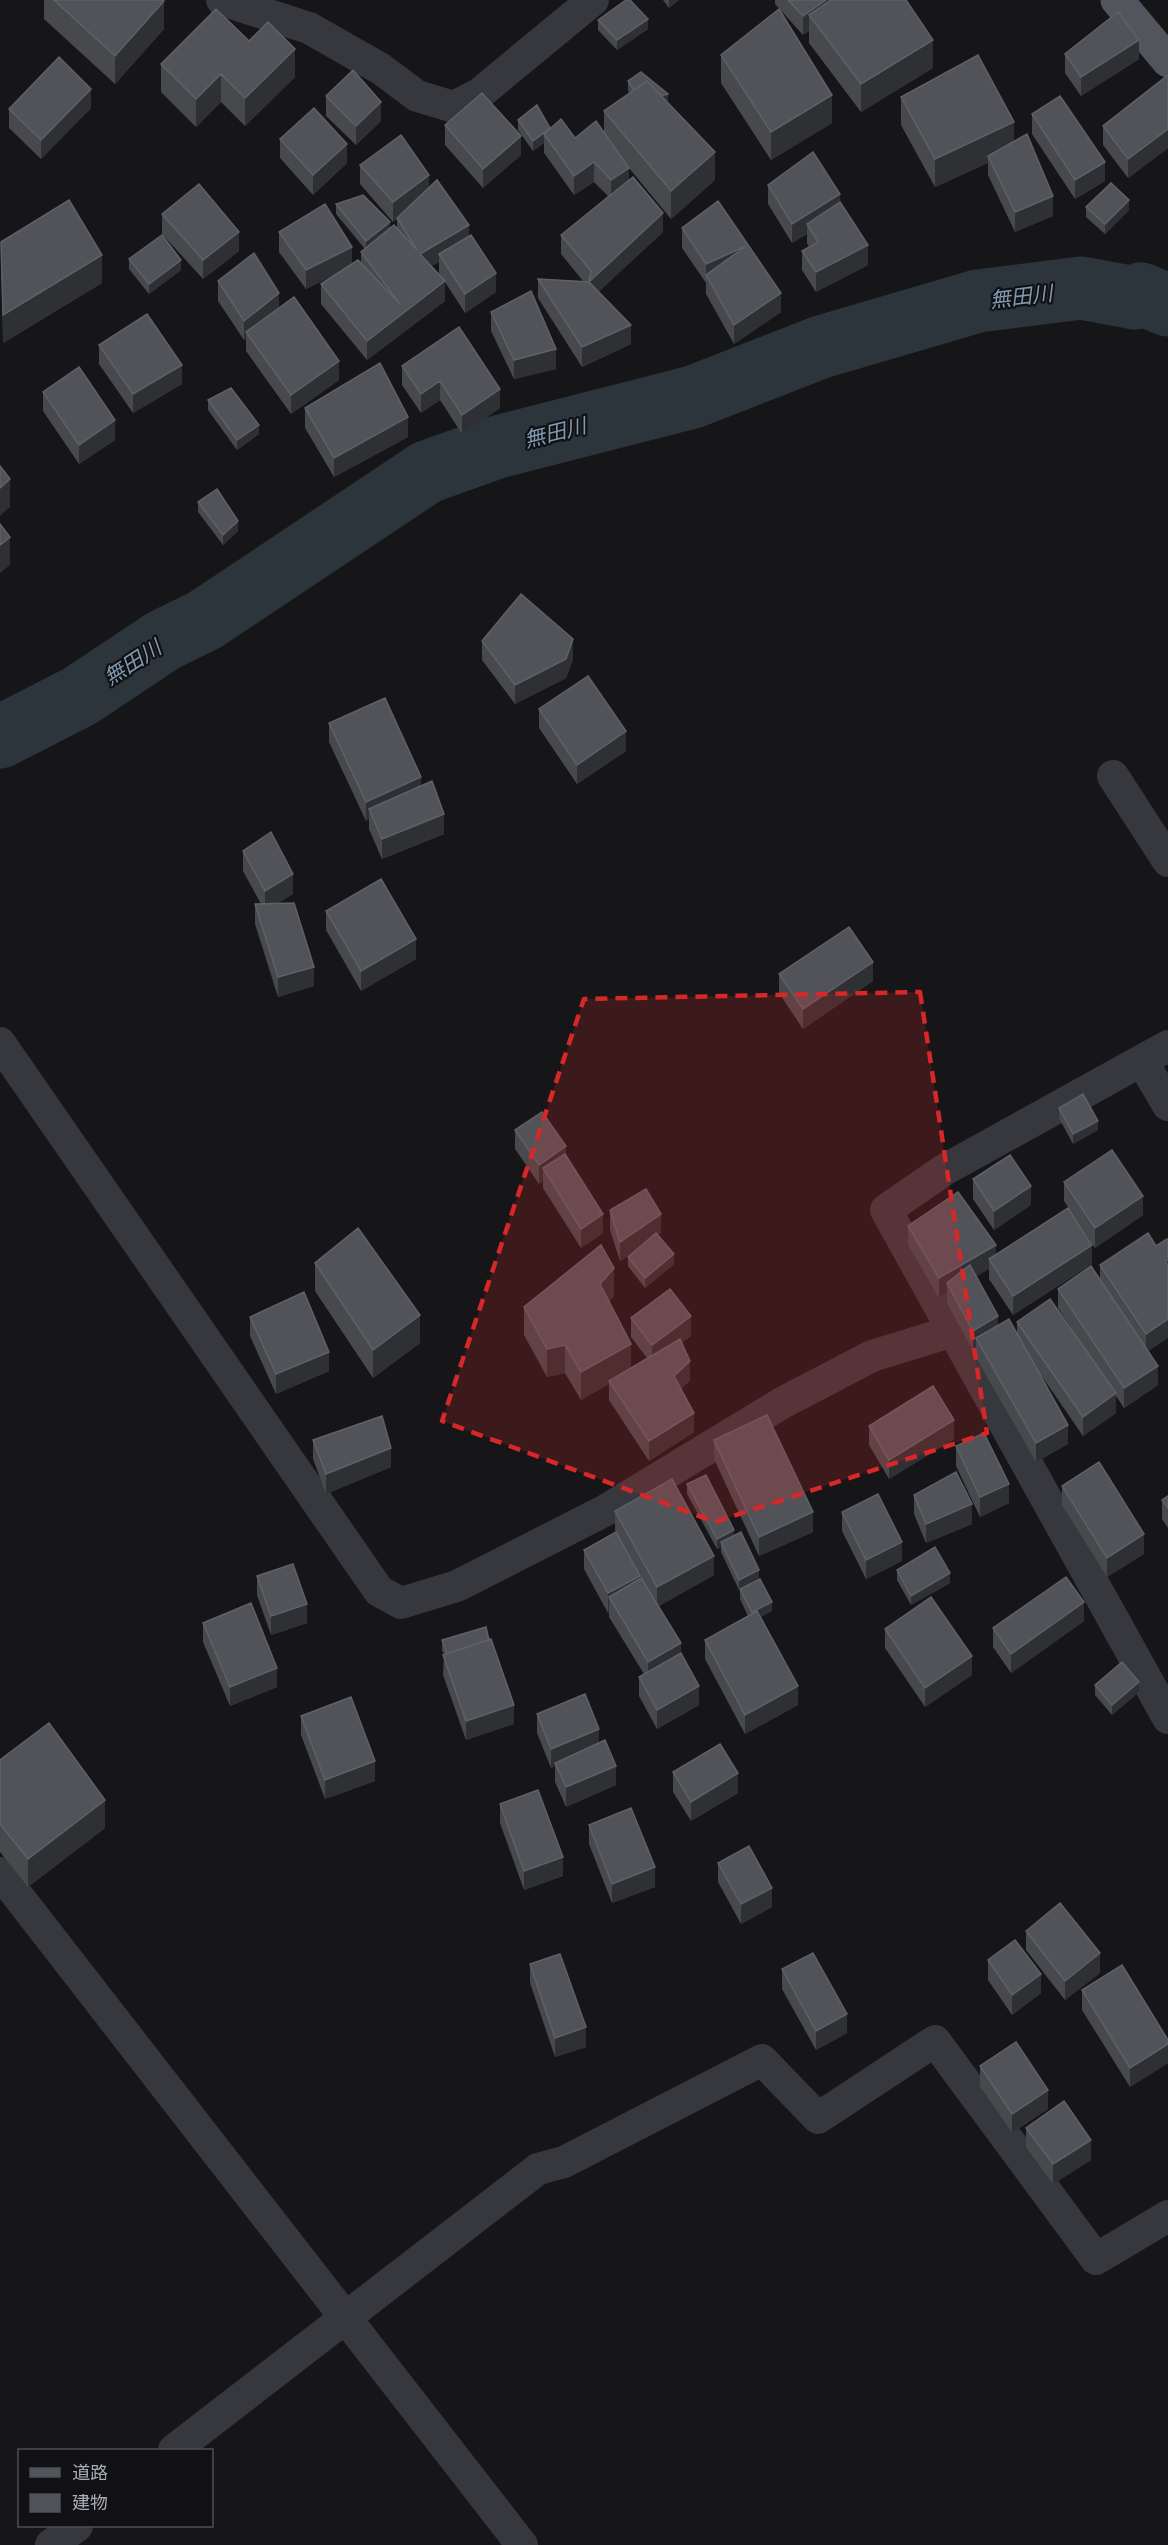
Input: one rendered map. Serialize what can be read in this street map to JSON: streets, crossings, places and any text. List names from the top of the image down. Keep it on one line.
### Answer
{"water":["無田川"],"legend":["道路","建物"]}
